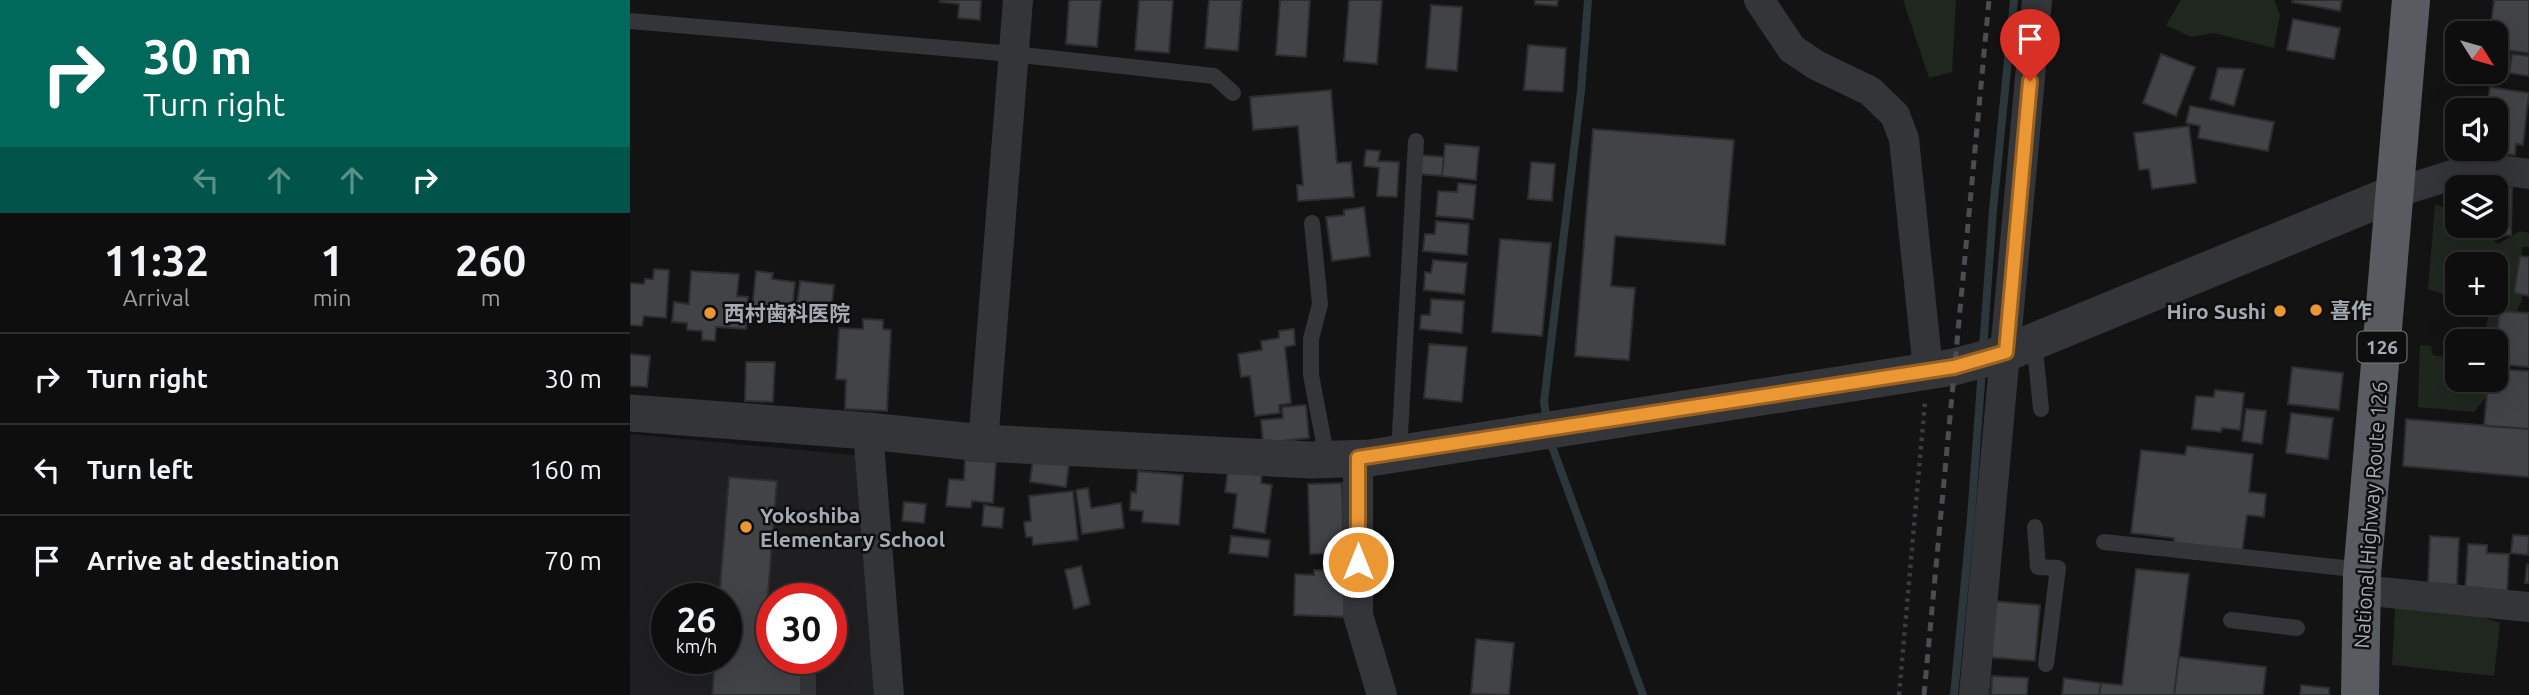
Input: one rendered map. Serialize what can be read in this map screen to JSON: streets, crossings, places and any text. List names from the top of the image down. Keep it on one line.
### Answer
{"streets":{"highway":["126","National Highway Route 126"]},"places":["喜作","Hiro Sushi","西村歯科医院","Yokoshiba Elementary School"],"north":"bottom right","page":{"turn":["30 m","Turn right"],"map_buttons":["+","−"],"eta":["11:32","Arrival","1","min","260","m"],"list":[{"name":"Turn right","value":"30 m"},{"name":"Turn left","value":"160 m"},{"name":"Arrive at destination","value":"70 m"}],"speed":"26 km/h","limit":"30"}}
